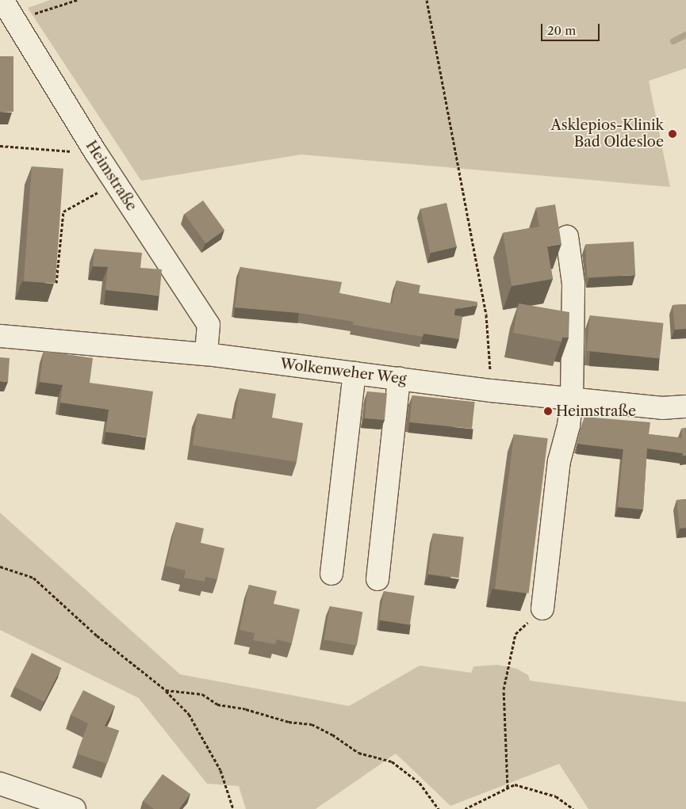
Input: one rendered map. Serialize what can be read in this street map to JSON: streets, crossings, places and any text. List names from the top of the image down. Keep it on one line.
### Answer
{"streets":{"street":["Heimstraße","Wolkenweher Weg"]},"crossings":[["Heimstraße","Wolkenweher Weg"]],"places":["Asklepios-Klinik Bad Oldesloe","Heimstraße"],"scale_bar":"20 m"}
